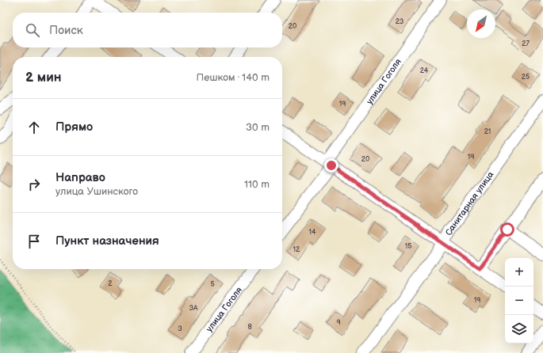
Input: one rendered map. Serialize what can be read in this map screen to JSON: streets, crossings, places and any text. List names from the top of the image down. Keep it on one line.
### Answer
{"streets":{"street":["улица Гоголя","Санитарная улица"]},"house_numbers":["23","20","27","24","25","19","21","19","20","14","15","12","2","5","19","3А","9","8","3"],"north":"bottom left","page":{"search":"Поиск","heading":["2 мин","Пешком · 140 m"],"list":[["Прямо","30 m"],["Направо","улица Ушинского","110 m"],"Пункт назначения"],"map_buttons":["+","−"]}}
